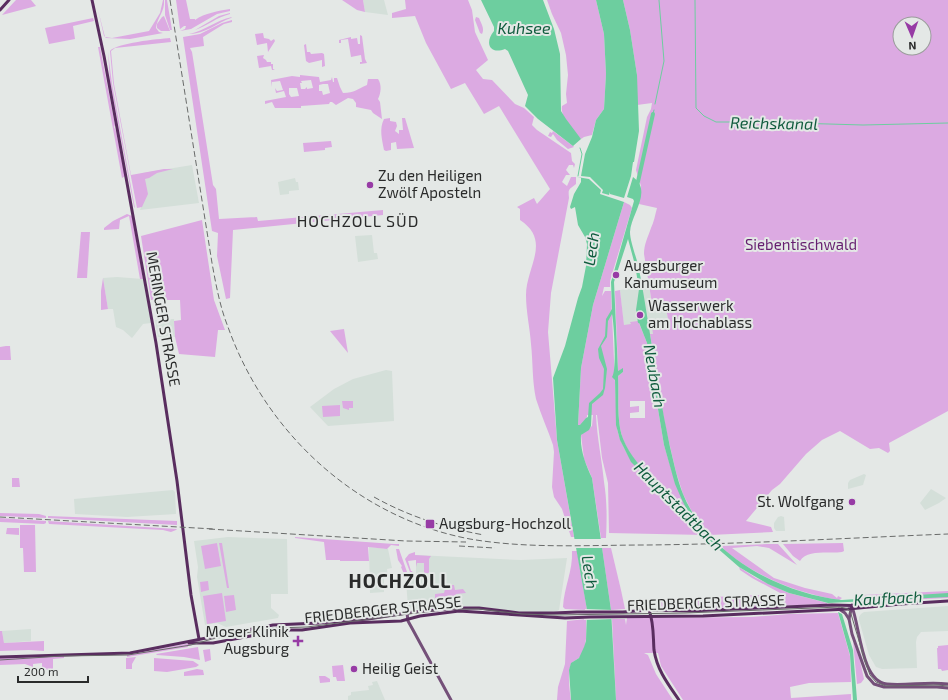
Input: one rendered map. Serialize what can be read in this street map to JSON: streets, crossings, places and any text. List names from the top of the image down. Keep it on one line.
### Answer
{"streets":{"main road":["MERINGER STRASSE","FRIEDBERGER STRASSE"]},"crossings":[["MERINGER STRASSE","FRIEDBERGER STRASSE"]],"districts":["HOCHZOLL SÜD","HOCHZOLL"],"water":["Kuhsee","Reichskanal","Lech","Neubach","Hauptstadtbach","Kaufbach"],"parks":["Siebentischwald"],"places":{"other":["Zu den Heiligen Zwölf Aposteln","Augsburger Kanumuseum","Wasserwerk am Hochablass","St. Wolfgang","Heilig Geist"],"transit":["Augsburg-Hochzoll"],"health":["Moser Klinik Augsburg"]},"scale_bar":"200 m","north":"bottom"}
